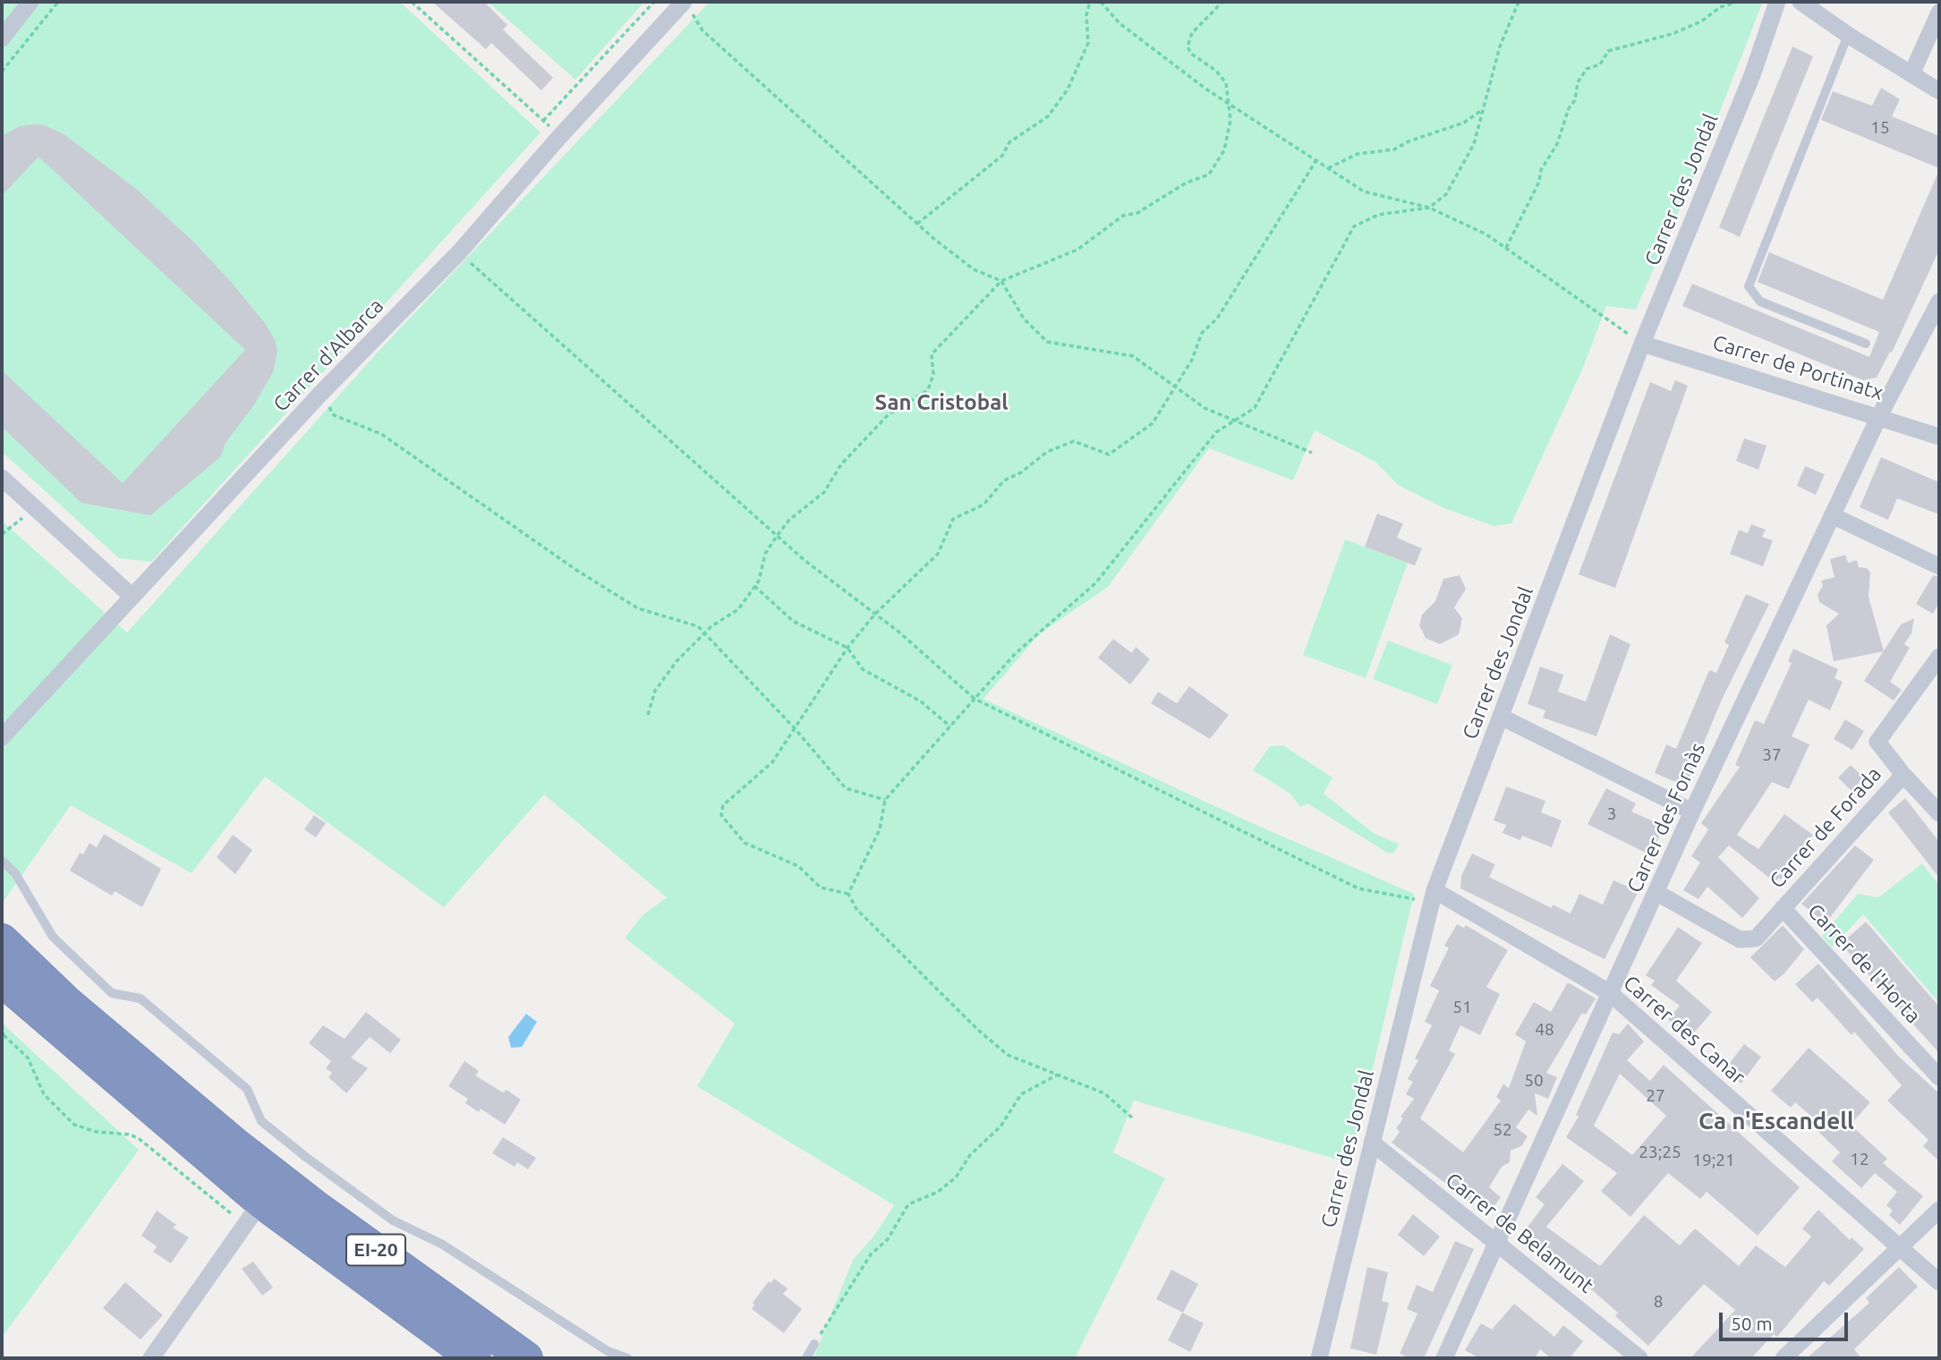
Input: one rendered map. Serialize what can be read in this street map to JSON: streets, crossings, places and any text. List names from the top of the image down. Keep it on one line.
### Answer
{"streets":{"highway":["EI-20"],"street":["Carrer des Jondal","Carrer d'Albarca","Carrer de Portinatx","Carrer des Fornàs","Carrer de Forada","Carrer de l'Horta","Carrer des Canar","Carrer de Belamunt"]},"crossings":[["Carrer des Jondal","Carrer de Portinatx"],["Carrer des Jondal","Carrer des Canar"],["Carrer des Jondal","Carrer de Belamunt"],["Carrer de Portinatx","Carrer des Fornàs"],["Carrer des Fornàs","Carrer de l'Horta"],["Carrer des Fornàs","Carrer des Canar"],["Carrer des Fornàs","Carrer de Belamunt"],["Carrer de Forada","Carrer de l'Horta"]],"districts":["San Cristobal","Ca n'Escandell"],"house_numbers":["15","37","3","51","48","50","27","52","23;25","12","19;21","8"],"scale_bar":"50 m"}
